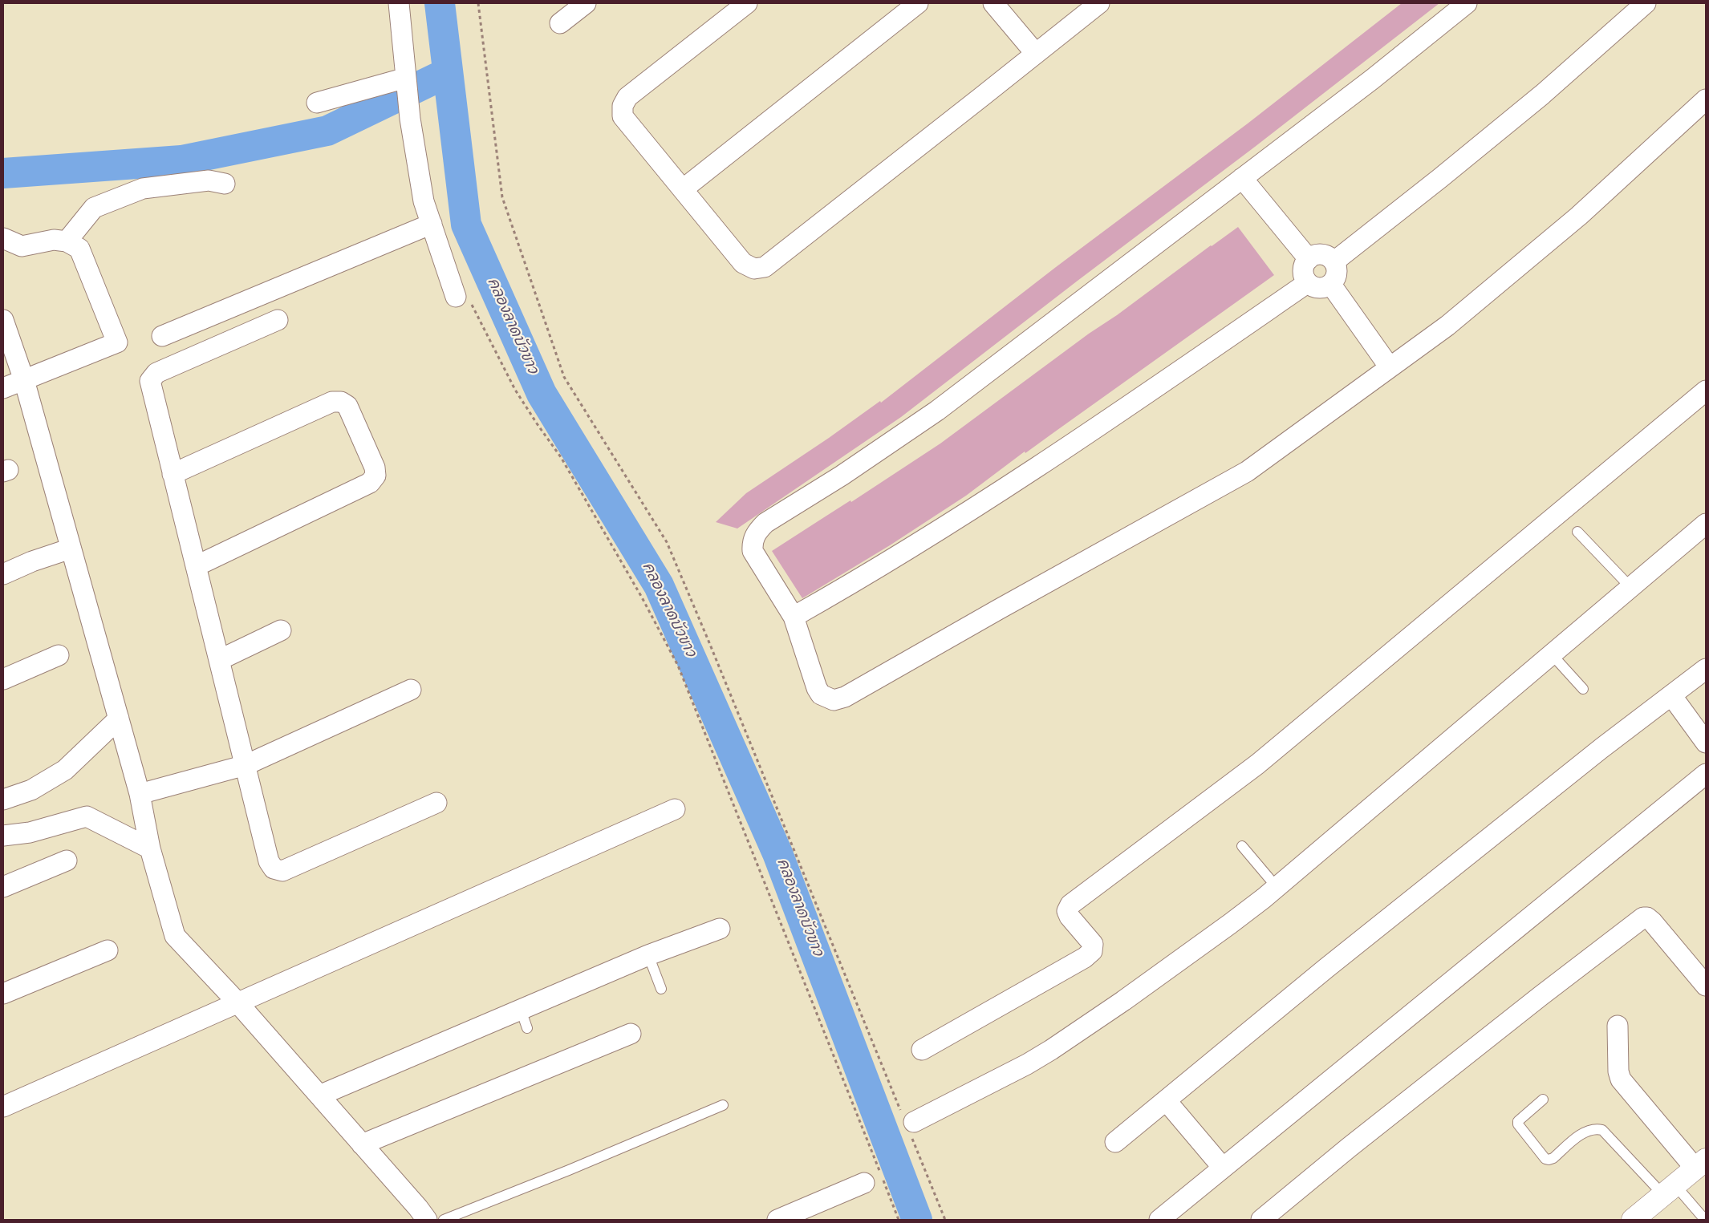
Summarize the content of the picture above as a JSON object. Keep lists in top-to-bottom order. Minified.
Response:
{"water":["คลองลาดบัวขาว"]}
